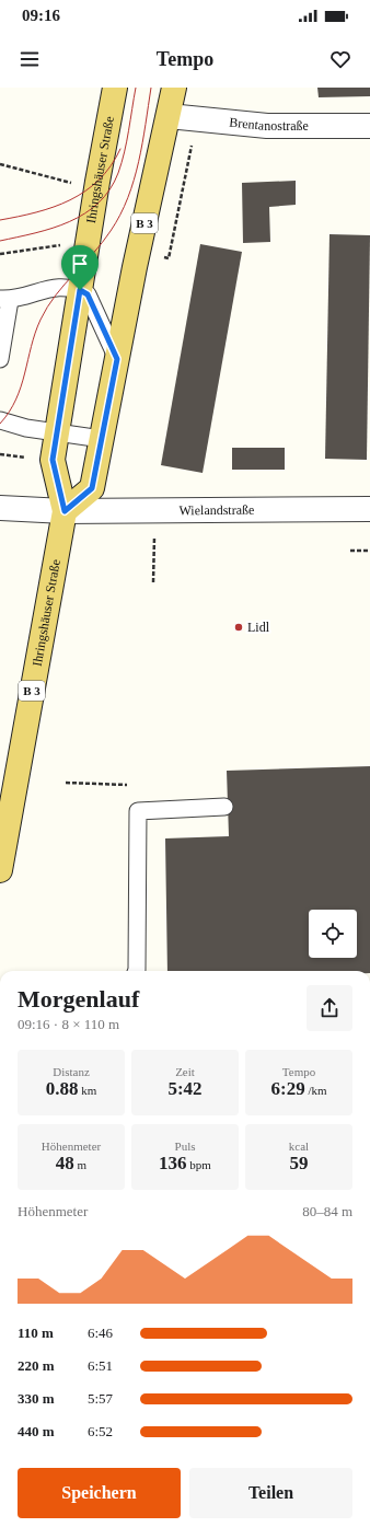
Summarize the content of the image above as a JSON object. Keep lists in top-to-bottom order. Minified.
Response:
{"streets":{"main road":["Ihringshäuser Straße","B 3"],"street":["Brentanostraße","Wielandstraße"]},"crossings":[["Brentanostraße","B 3"],["Ihringshäuser Straße","B 3"],["Ihringshäuser Straße","Wielandstraße"],["B 3","Wielandstraße"]],"places":["Lidl"],"page":{"status":"09:16","header":"Tempo","heading":["Morgenlauf","09:16 · 8 × 110 m"],"stats":[["Distanz","0.88 km"],["Zeit","5:42"],["Tempo","6:29 /km"],["Höhenmeter","48 m"],["Puls","136 bpm"],["kcal","59"]],"chart":["Höhenmeter","80–84 m"],"list":[{"name":"110 m","note":"6:46"},{"name":"220 m","note":"6:51"},{"name":"330 m","note":"5:57"},{"name":"440 m","note":"6:52"}],"buttons":["Speichern","Teilen"]}}
